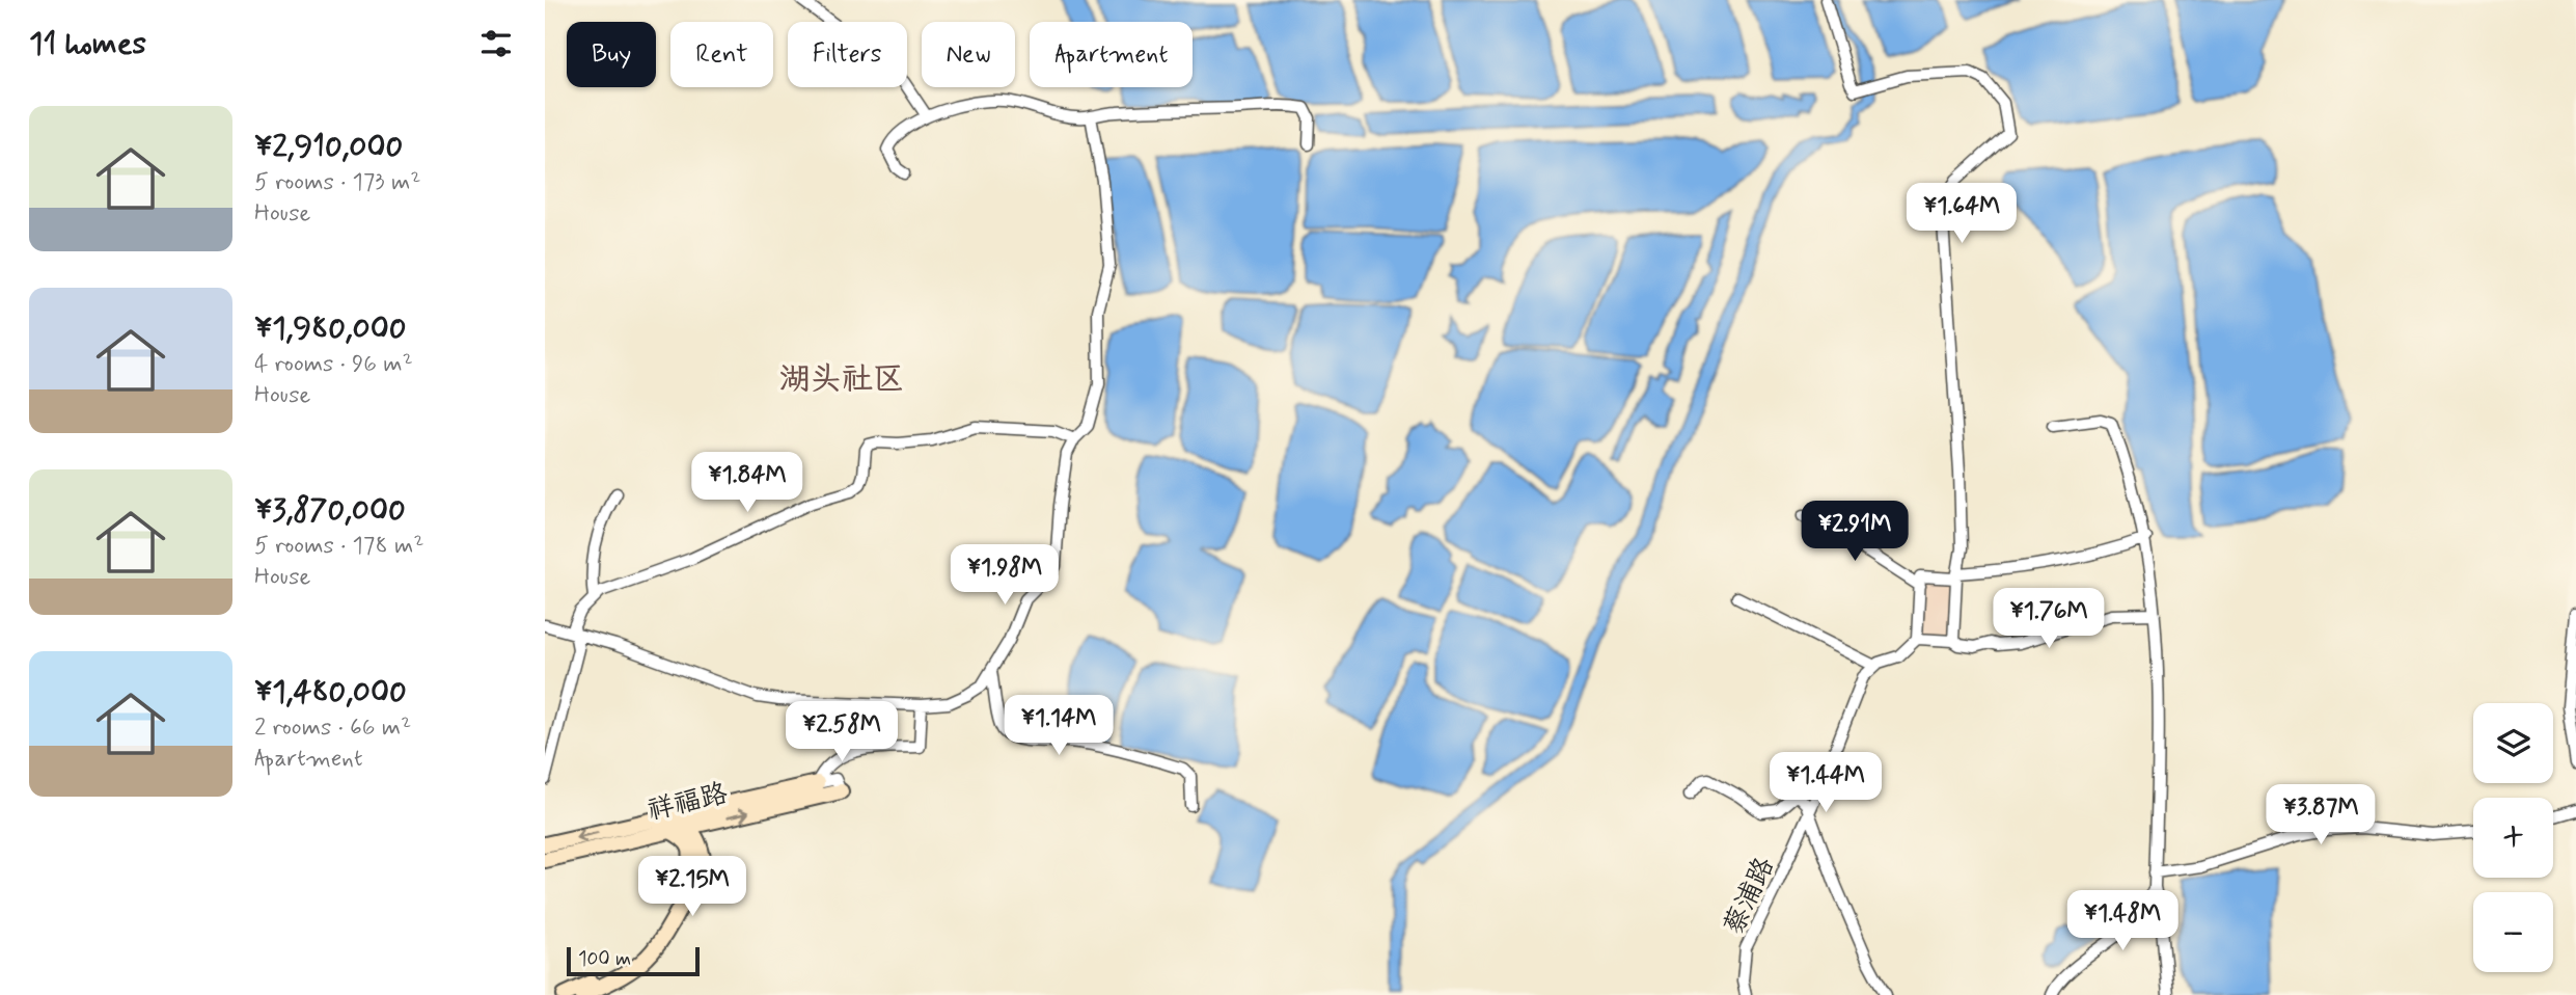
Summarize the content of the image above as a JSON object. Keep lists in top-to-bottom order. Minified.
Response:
{"streets":{"main road":["祥福路"],"street":["蔡浦路"]},"districts":["湖头社区"],"scale_bar":"100 m","page":{"heading":"11 homes","chip":["Buy","Rent","Filters","New","Apartment"],"list":[{"name":"¥2,910,000","note":"5 rooms · 173 m² · House"},{"name":"¥1,980,000","note":"4 rooms · 96 m² · House"},{"name":"¥3,870,000","note":"5 rooms · 178 m² · House"},{"name":"¥1,480,000","note":"2 rooms · 66 m² · Apartment"}],"price":["¥1.64M","¥1.84M","¥2.91M","¥1.98M","¥1.76M","¥1.14M","¥2.58M","¥1.44M","¥3.87M","¥2.15M","¥1.48M"],"map_buttons":["+","−"],"scale":"100 m"}}
